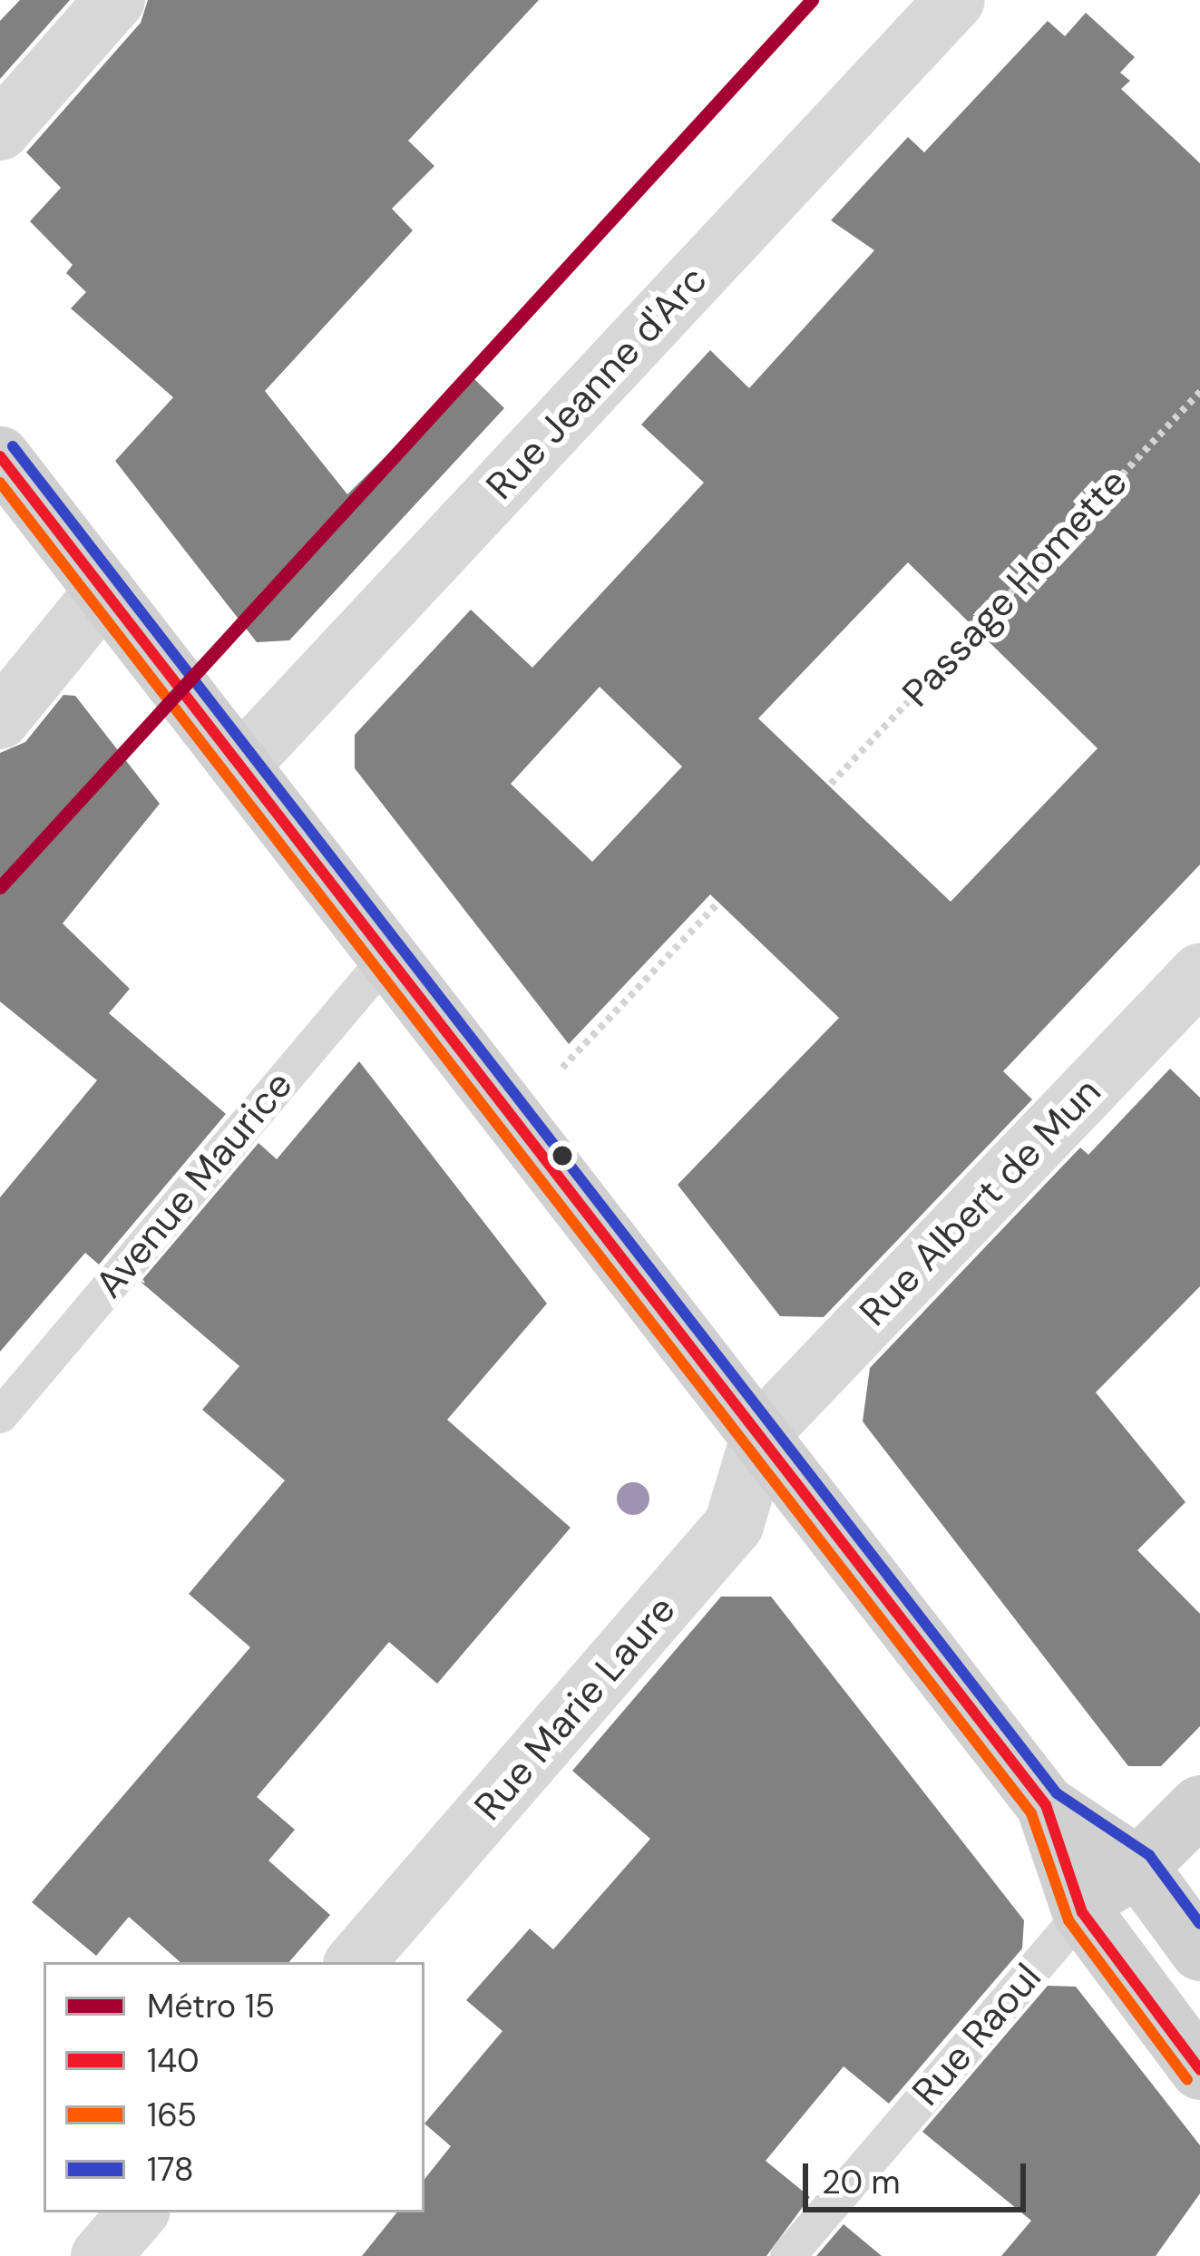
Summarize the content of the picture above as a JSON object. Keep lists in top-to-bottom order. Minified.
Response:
{"streets":{"street":["Rue Jeanne d'Arc","Rue Albert de Mun","Rue Marie Laure"],"lane":["Avenue Maurice","Rue Raoul"],"path":["Passage Homette"]},"crossings":[["Rue Albert de Mun","Rue Marie Laure"]],"lines":["metro line 15","transit line 178","transit line 140","transit line 165"],"legend":["Métro 15","140","165","178"],"scale_bar":"20 m"}
